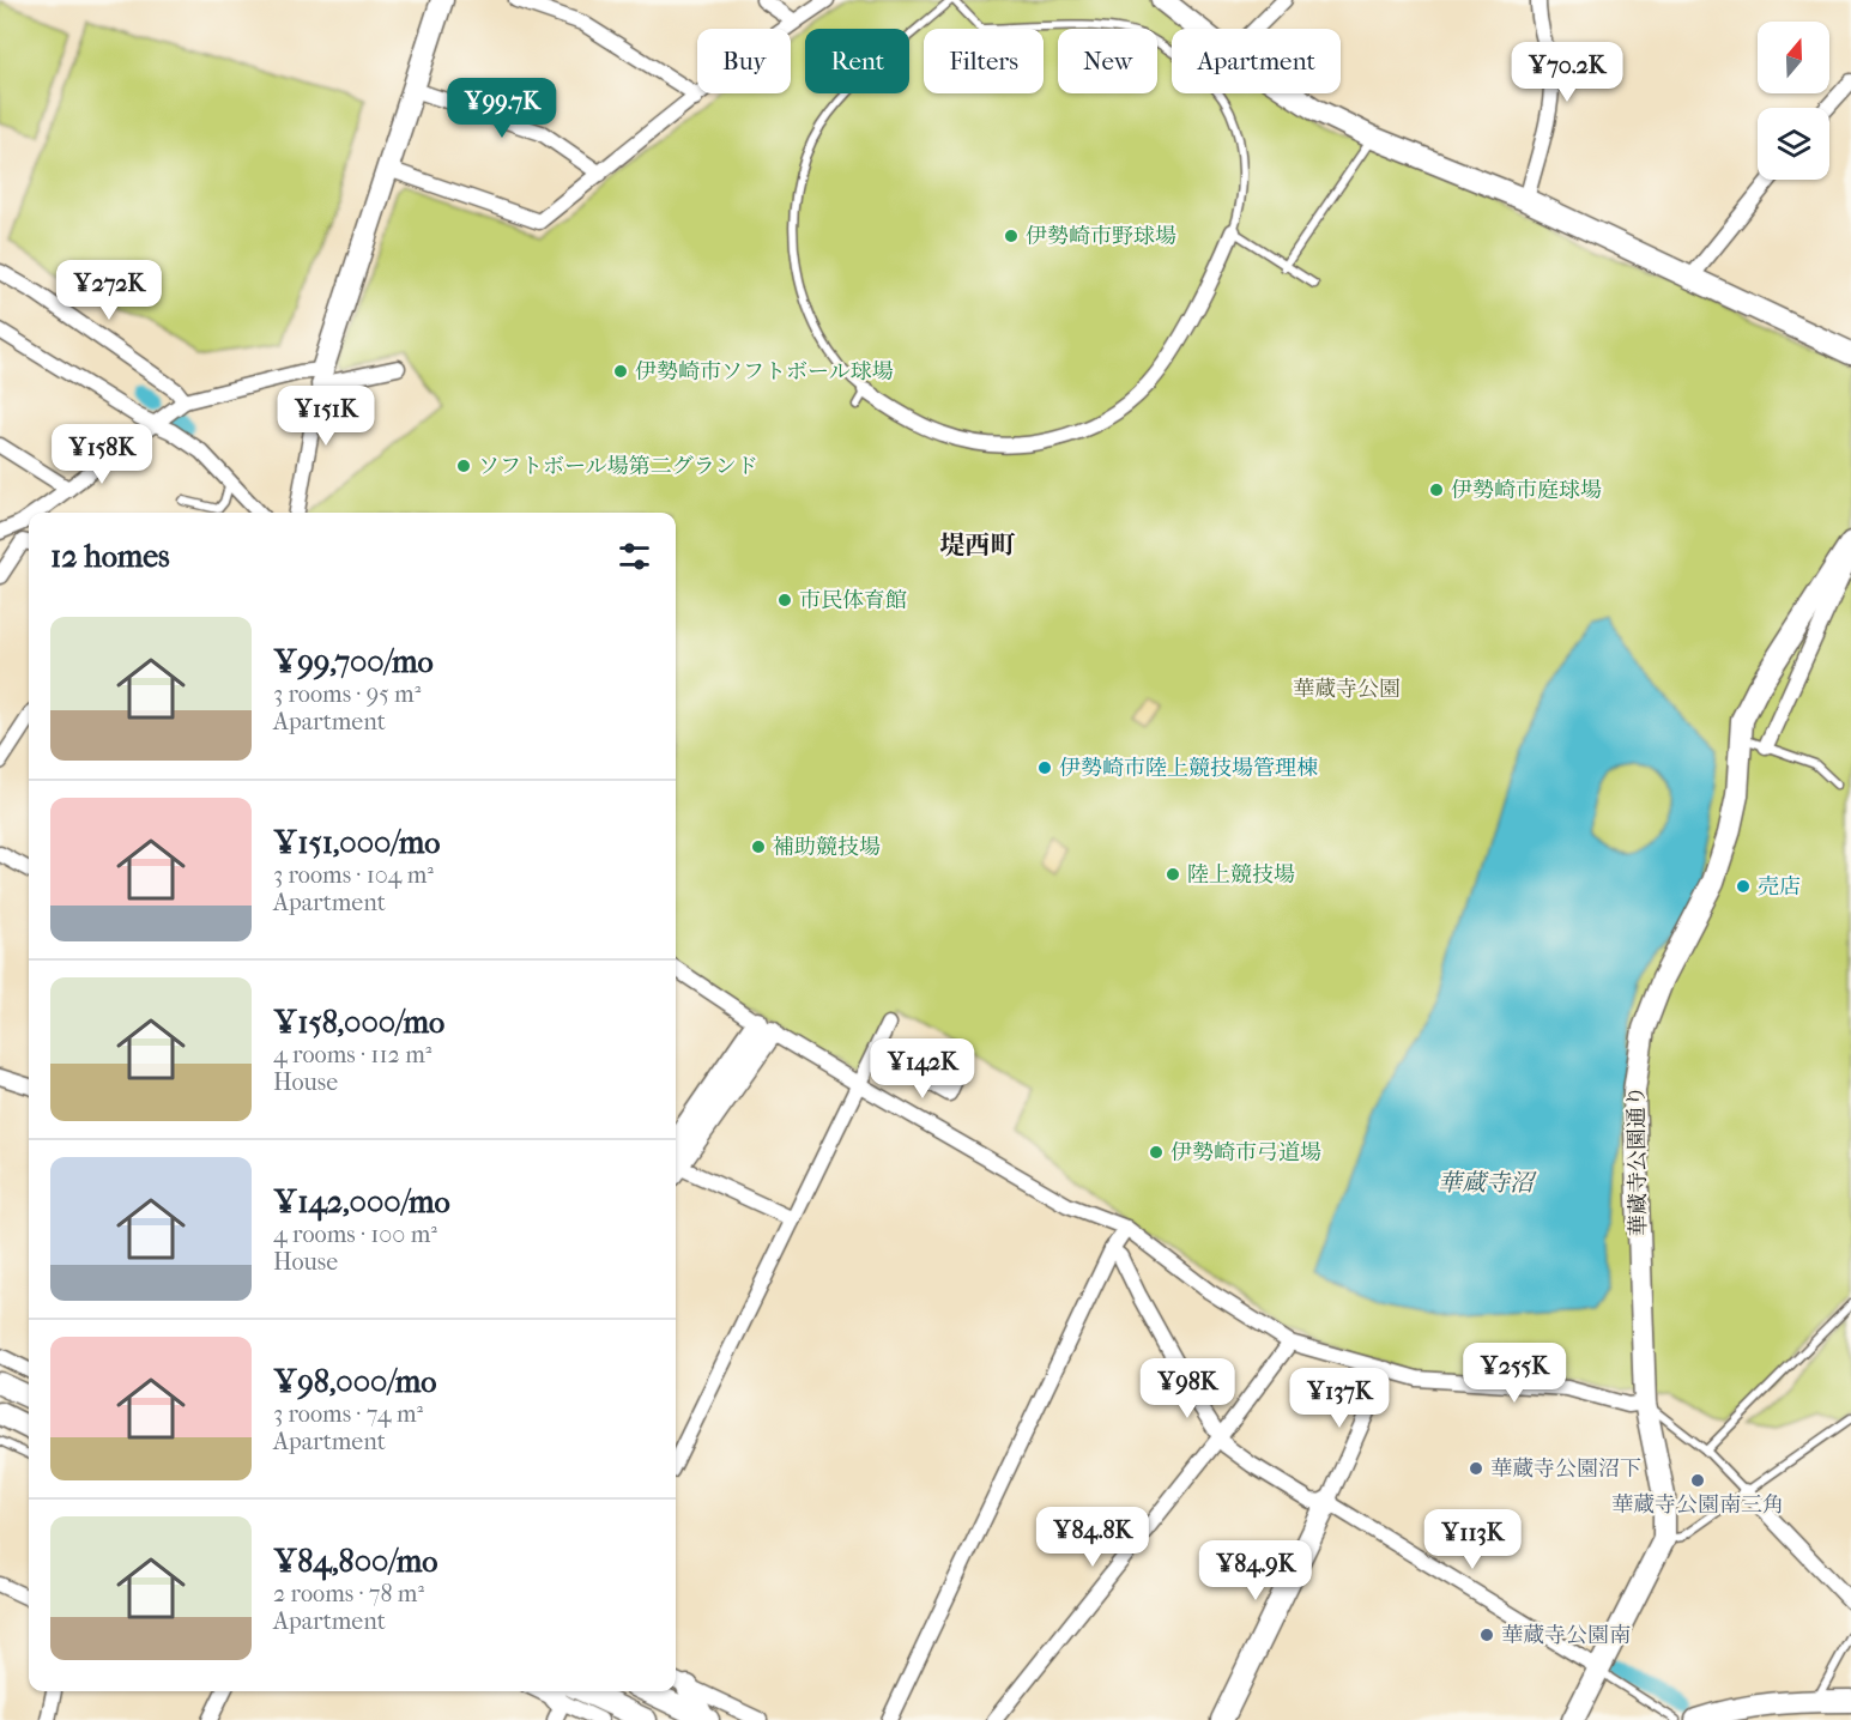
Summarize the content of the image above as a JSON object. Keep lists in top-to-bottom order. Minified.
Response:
{"streets":{"street":["華蔵寺公園通り"]},"districts":["堤西町"],"water":["華蔵寺沼"],"parks":["華蔵寺公園"],"places":["伊勢崎市野球場","伊勢崎市ソフトボール球場","ソフトボール場第二グランド","伊勢崎市庭球場","市民体育館","伊勢崎市陸上競技場管理棟","補助競技場","陸上競技場","売店","伊勢崎市弓道場","華蔵寺公園沼下","華蔵寺公園南三角","華蔵寺公園南"],"north":"top","page":{"chip":["Buy","Rent","Filters","New","Apartment"],"price":["¥70.2K","¥99.7K","¥272K","¥151K","¥158K","¥142K","¥255K","¥98K","¥137K","¥84.8K","¥113K","¥84.9K"],"heading":"12 homes","list":[{"name":"¥99,700/mo","note":"3 rooms · 95 m² · Apartment"},{"name":"¥151,000/mo","note":"3 rooms · 104 m² · Apartment"},{"name":"¥158,000/mo","note":"4 rooms · 112 m² · House"},{"name":"¥142,000/mo","note":"4 rooms · 100 m² · House"},{"name":"¥98,000/mo","note":"3 rooms · 74 m² · Apartment"},{"name":"¥84,800/mo","note":"2 rooms · 78 m² · Apartment"}]}}
